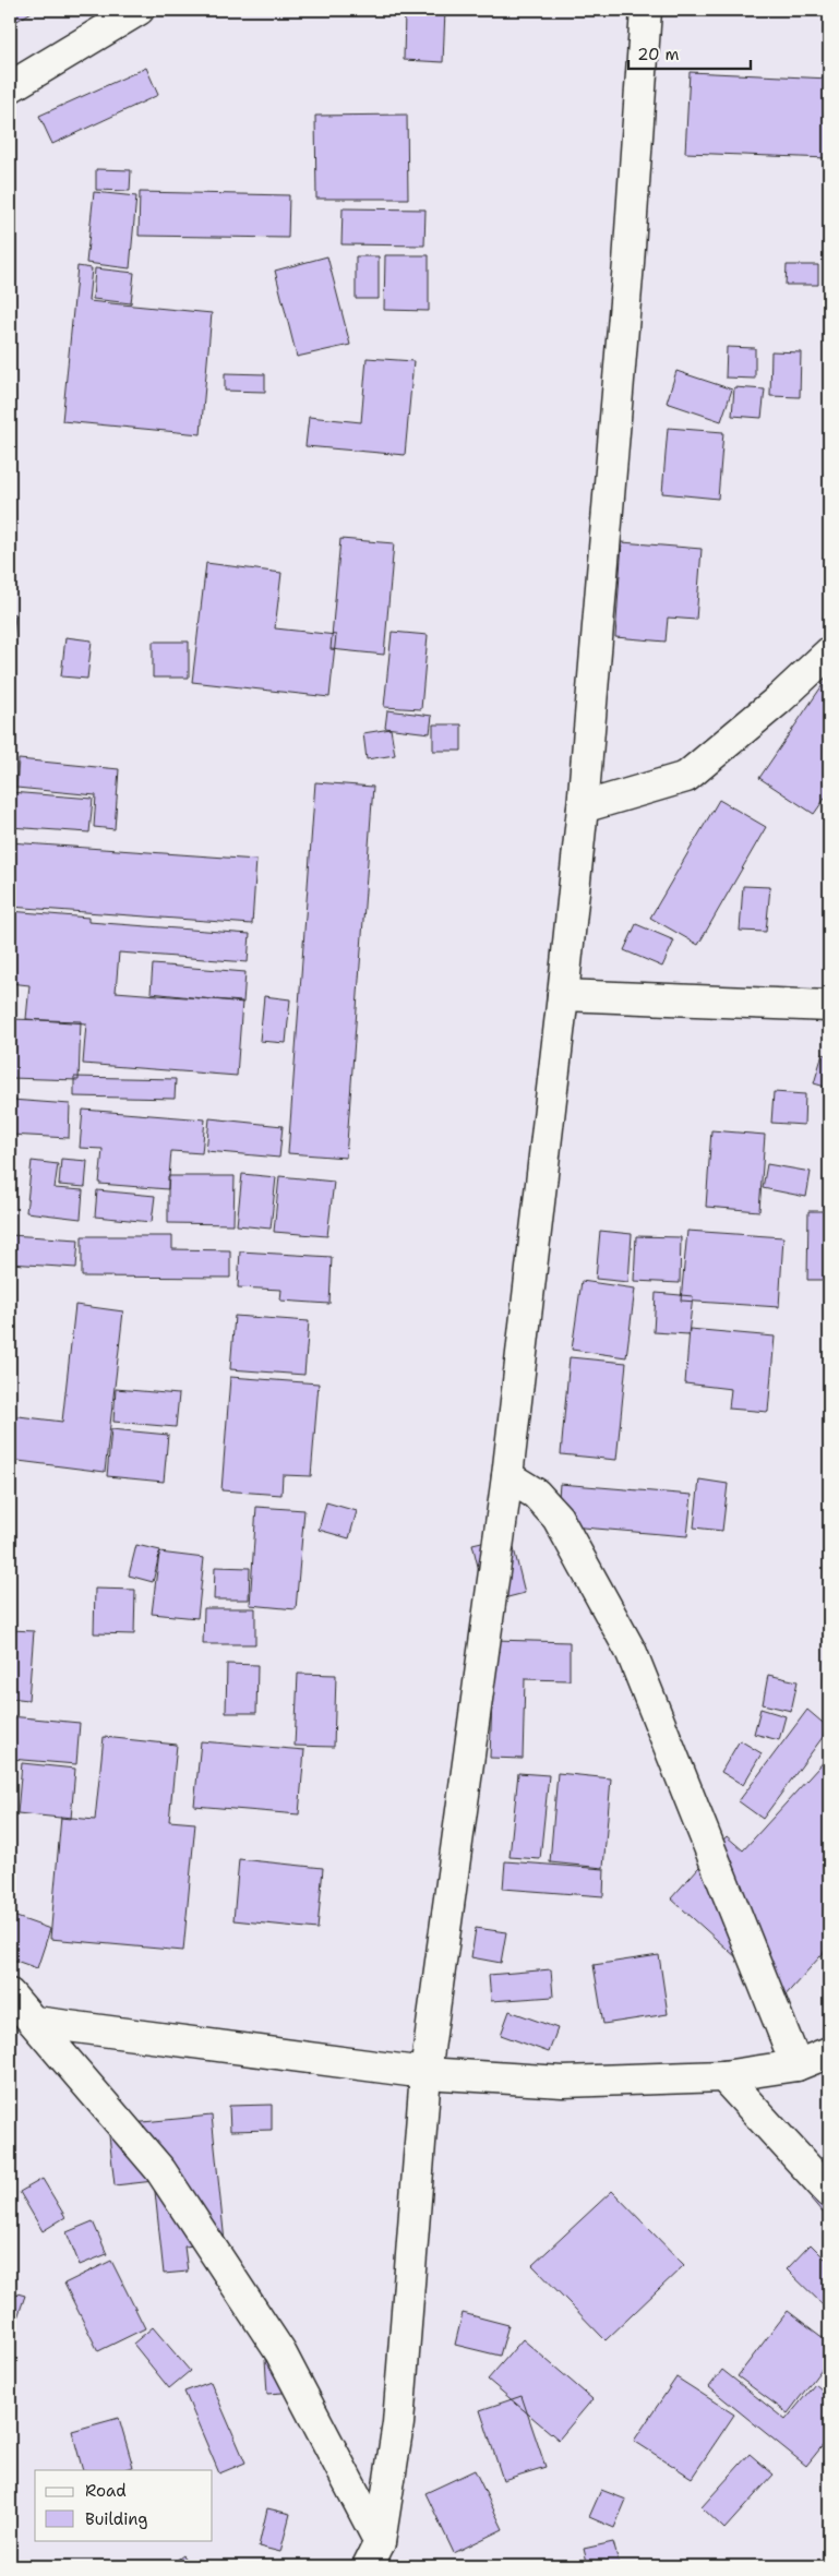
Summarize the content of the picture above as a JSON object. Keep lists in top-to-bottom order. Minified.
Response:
{"legend":["Road","Building"],"scale_bar":"20 m"}
